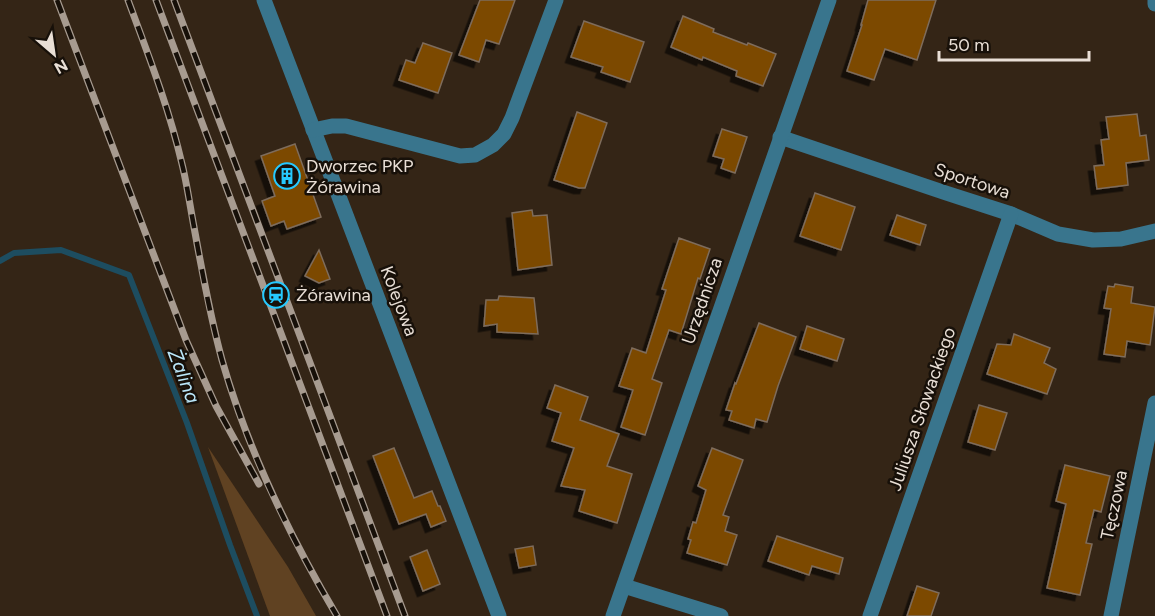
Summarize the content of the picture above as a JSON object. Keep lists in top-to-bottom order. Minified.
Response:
{"streets":{"street":["Sportowa","Kolejowa","Urzędnicza","Juliusza Słowackiego","Tęczowa"]},"crossings":[["Sportowa","Urzędnicza"],["Sportowa","Juliusza Słowackiego"]],"water":["Żalina"],"places":{"building":["Dworzec PKP Żórawina"],"station":["Żórawina"]},"scale_bar":"50 m","north":"bottom right"}
